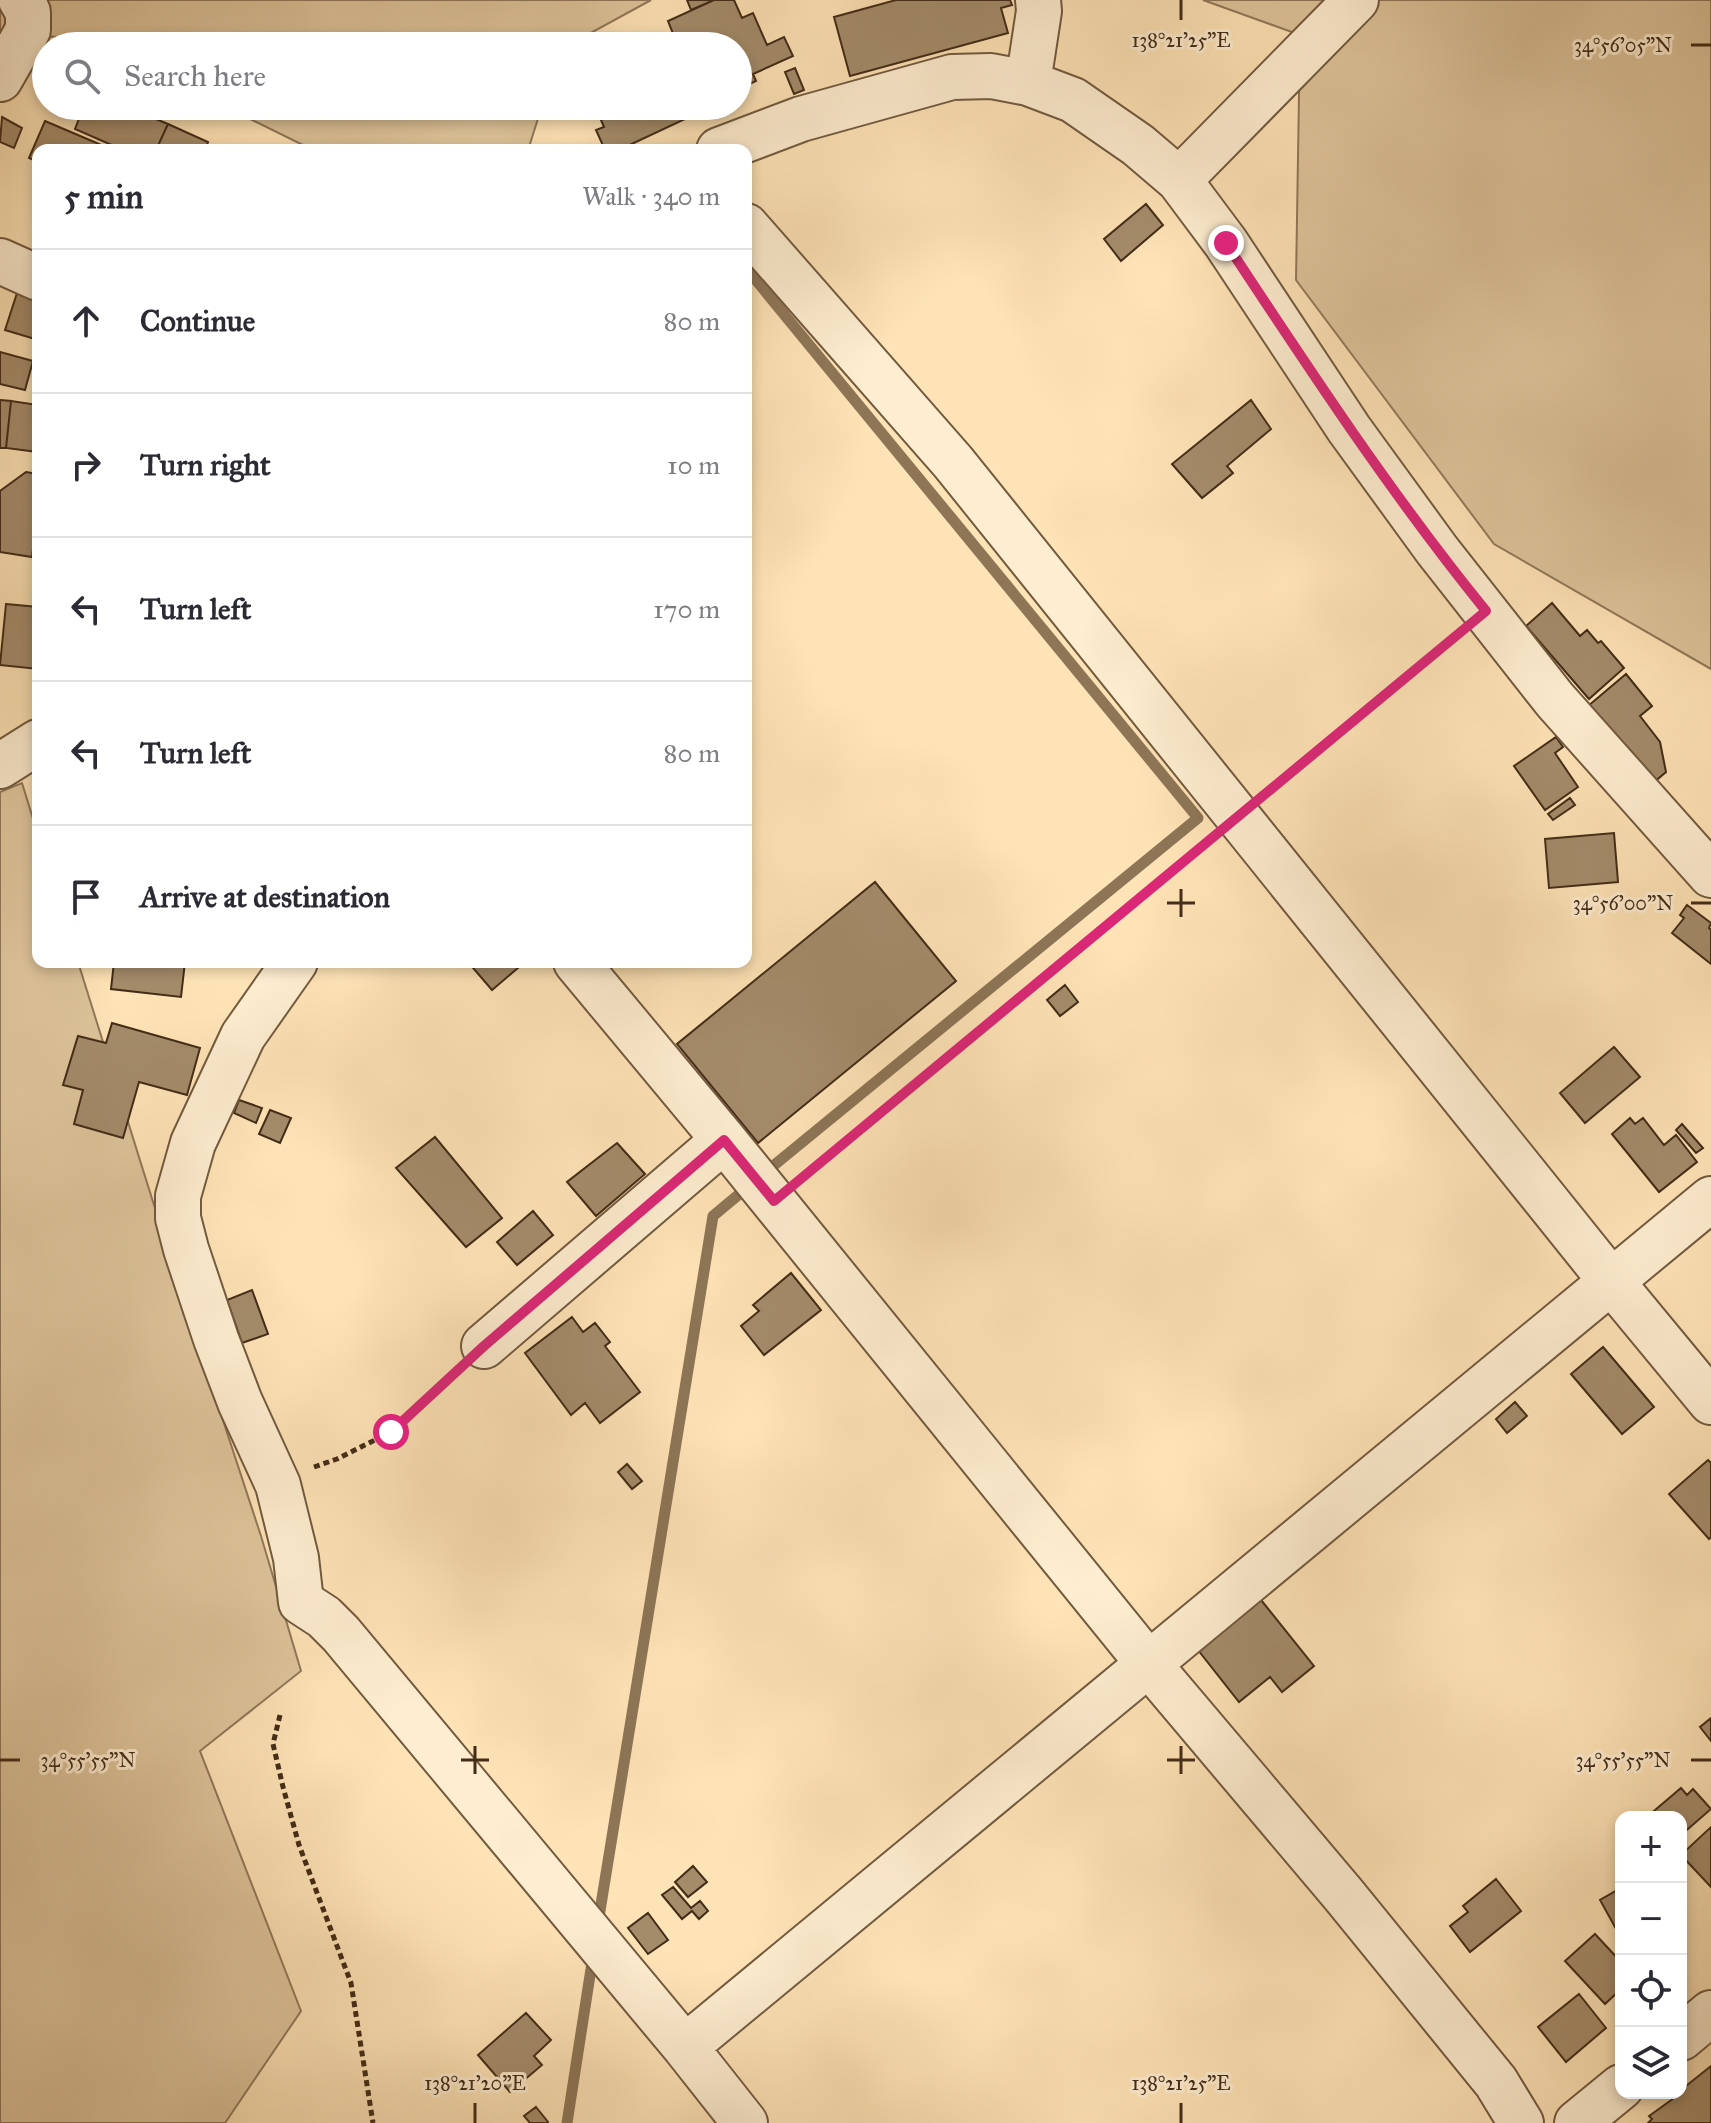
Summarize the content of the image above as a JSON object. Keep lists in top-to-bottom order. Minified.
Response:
{"page":{"search":"Search here","heading":["5 min","Walk · 340 m"],"list":[["Continue","80 m"],["Turn right","10 m"],["Turn left","170 m"],["Turn left","80 m"],"Arrive at destination"],"map_buttons":["+","−"]},"coordinates":["138°21'25\"E","34°56'05\"N","34°56'00\"N","34°55'55\"N","138°21'20\"E"]}
